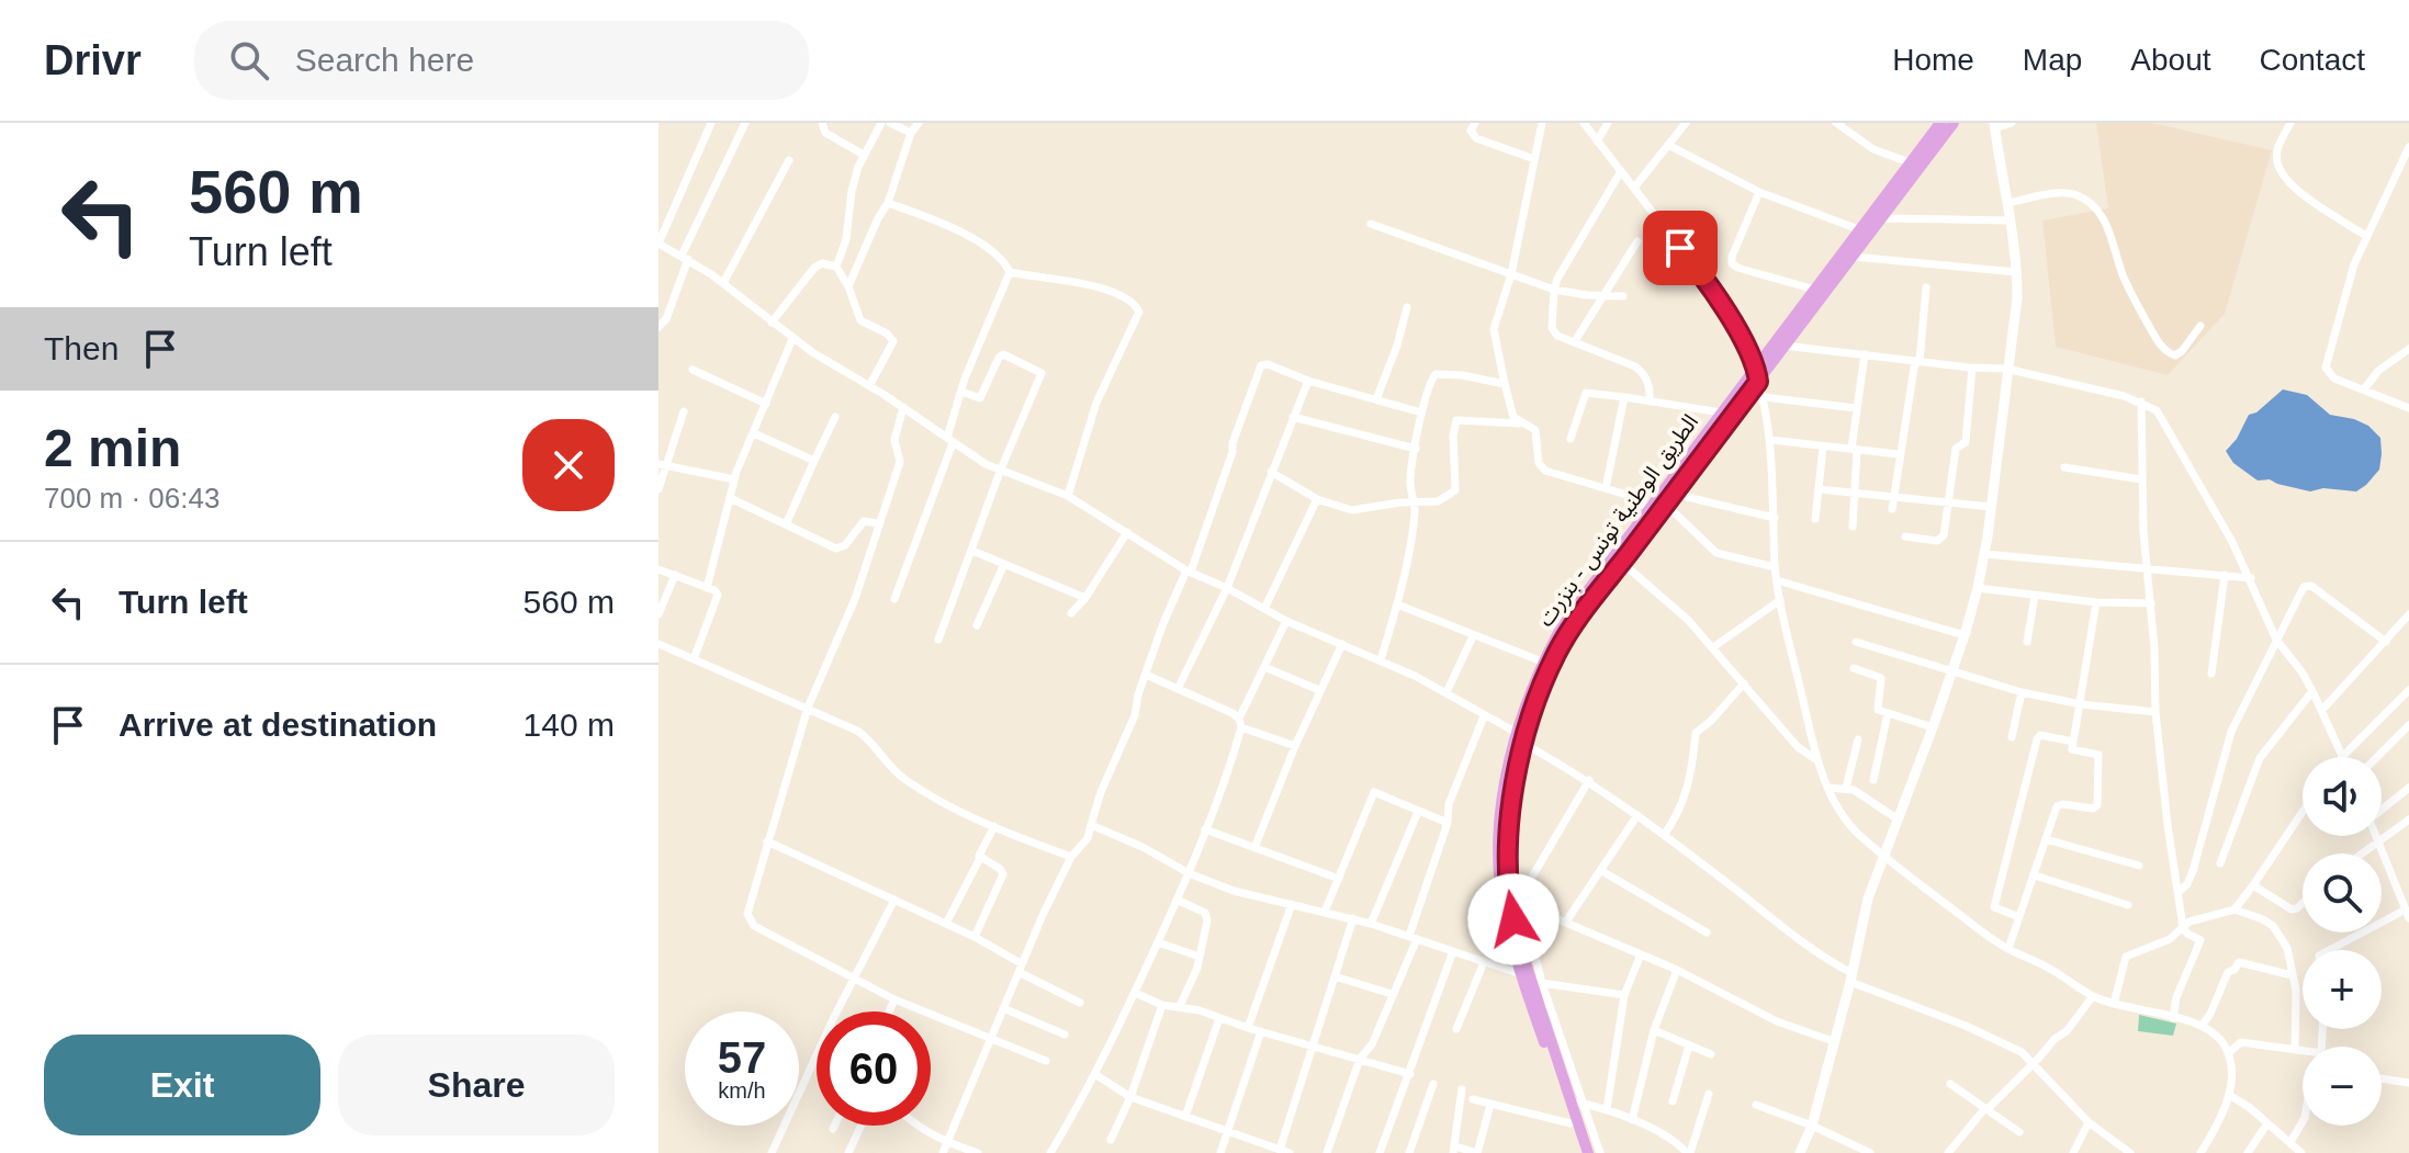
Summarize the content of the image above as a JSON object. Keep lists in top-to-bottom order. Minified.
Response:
{"streets":{"main road":["الطريق الوطنية تونس - بنزرت"]},"page":{"header":"Drivr","search":"Search here","nav":["Home","Map","About","Contact"],"turn":["560 m","Turn left"],"then":"Then","heading":["2 min","700 m · 06:43"],"list":[{"name":"Turn left","value":"560 m"},{"name":"Arrive at destination","value":"140 m"}],"map_buttons":["+","−"],"speed":"57 km/h","limit":"60","buttons":["Exit","Share"]}}
